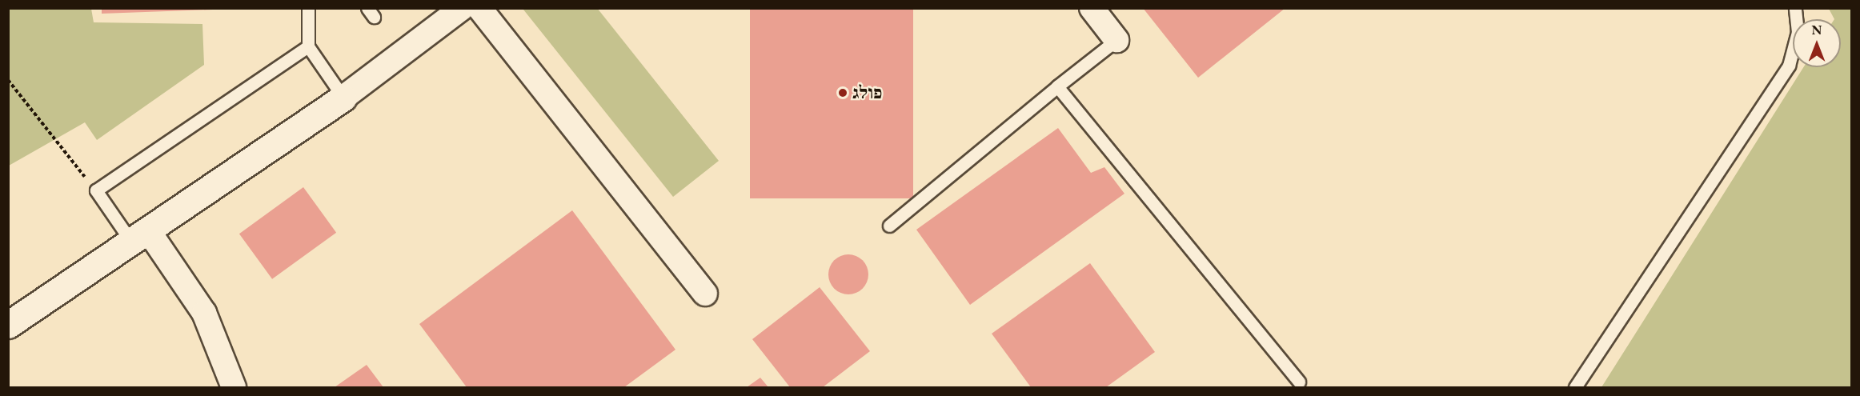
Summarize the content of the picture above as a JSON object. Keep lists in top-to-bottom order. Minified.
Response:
{"places":["פולג"],"north":"top"}
